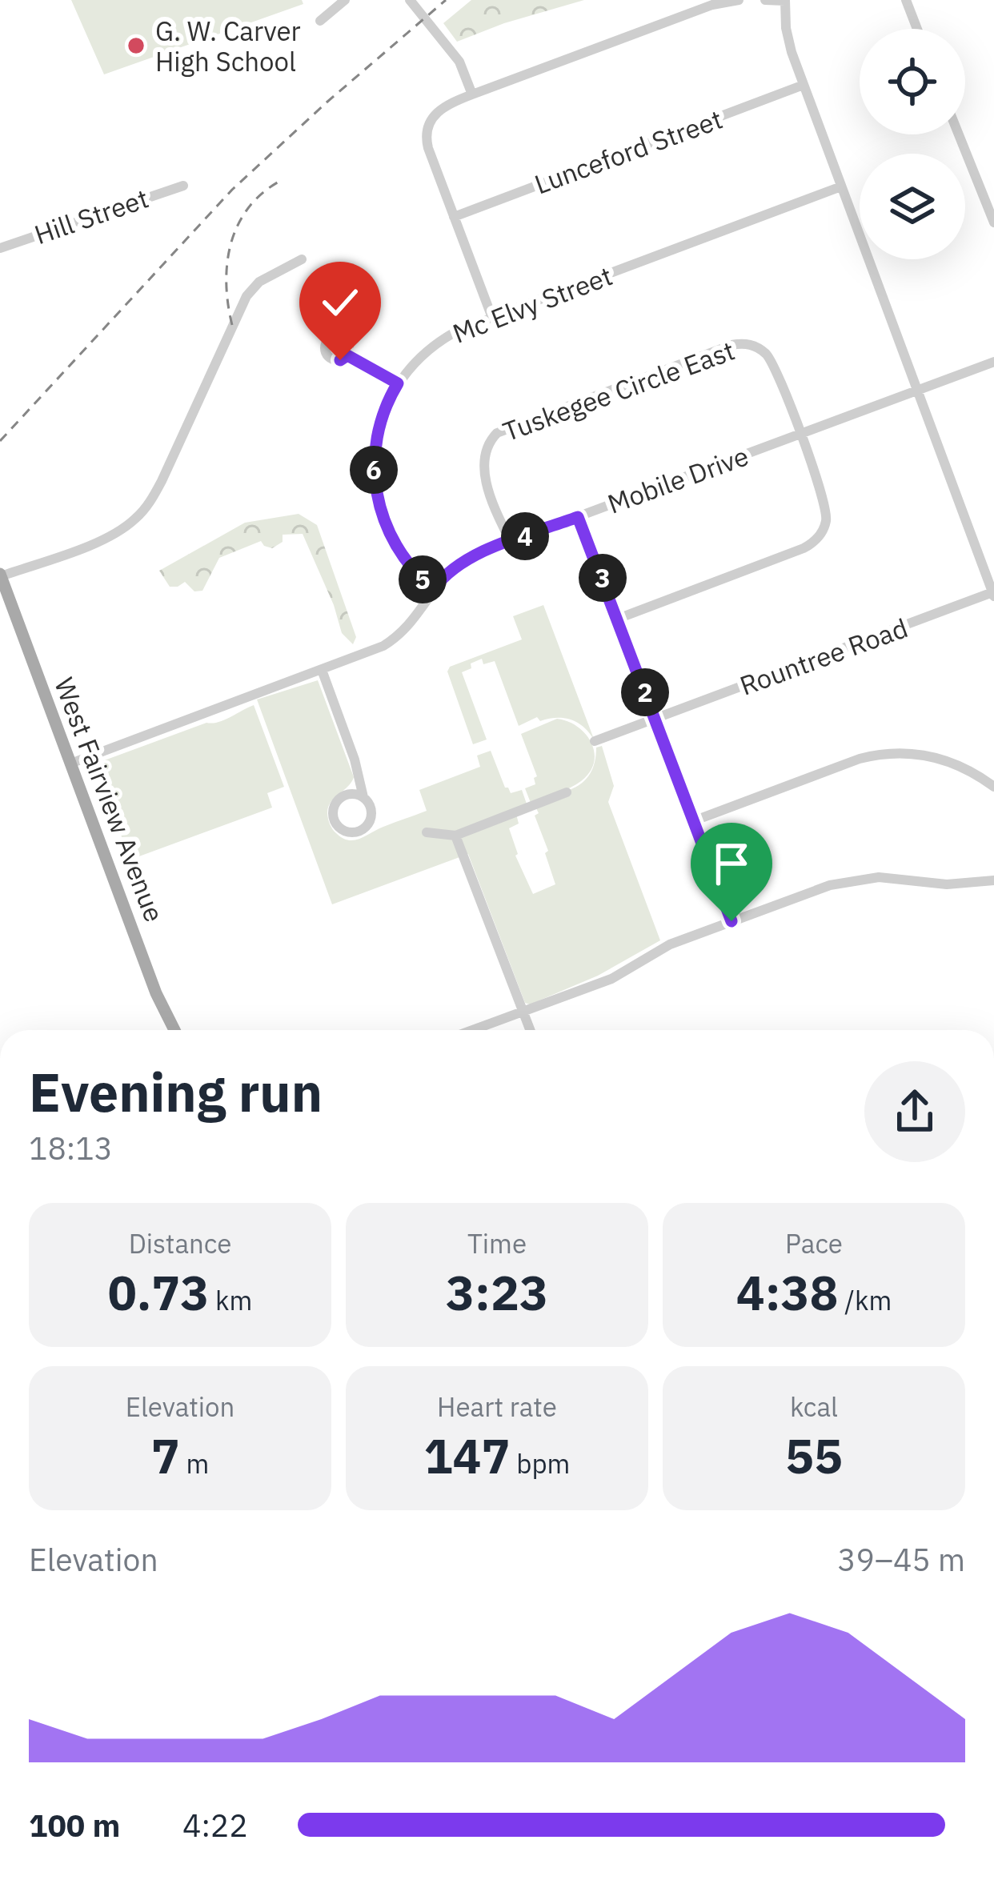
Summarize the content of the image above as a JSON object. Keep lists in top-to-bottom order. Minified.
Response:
{"streets":{"main road":["West Fairview Avenue"],"street":["Lunceford Street","Hill Street","Mc Elvy Street","Tuskegee Circle East","Mobile Drive","Rountree Road"]},"crossings":[["Mc Elvy Street","Mobile Drive"],["Tuskegee Circle East","Mobile Drive"],["Mobile Drive","West Fairview Avenue"]],"places":["G. W. Carver High School"],"page":{"pins":["6","4","3","5","2"],"heading":["Evening run","18:13"],"stats":[["Distance","0.73 km"],["Time","3:23"],["Pace","4:38 /km"],["Elevation","7 m"],["Heart rate","147 bpm"],["kcal","55"]],"chart":["Elevation","39–45 m"],"list":[{"name":"100 m","note":"4:22"}]}}
